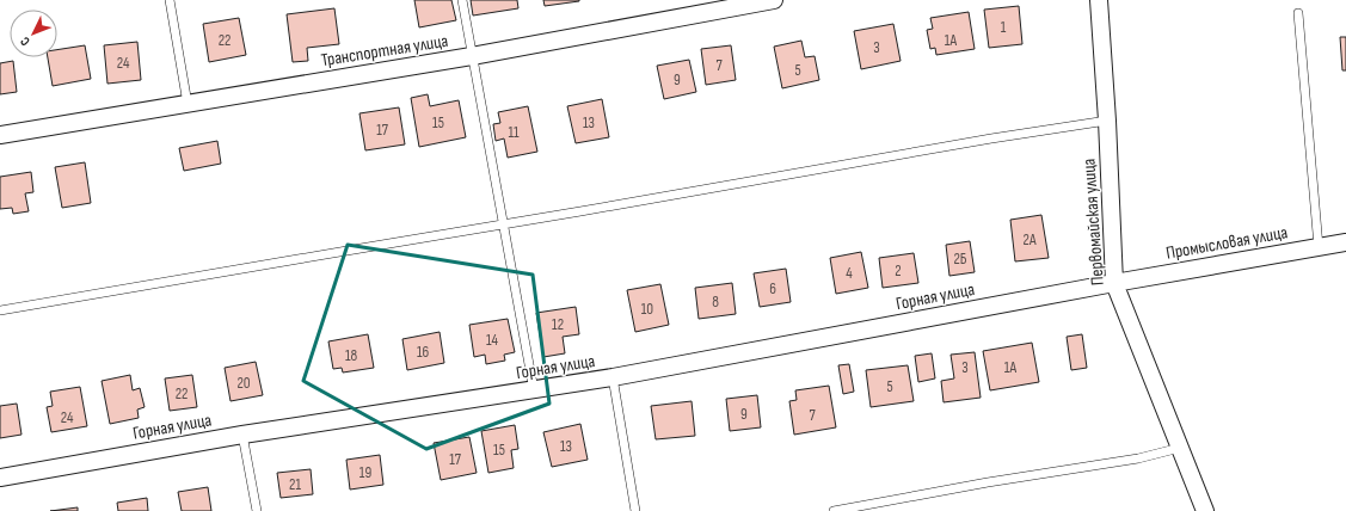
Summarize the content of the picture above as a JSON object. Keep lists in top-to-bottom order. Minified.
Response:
{"streets":{"street":["Транспортная улица","Первомайская улица","Промысловая улица","Горная улица"]},"crossings":[["Первомайская улица","Промысловая улица"],["Первомайская улица","Горная улица"],["Промысловая улица","Горная улица"]],"house_numbers":["1","22","1А","3","24","7","5","9","15","13","17","11","2А","2Б","2","4","6","8","10","12","14","16","18","3","1А","20","5","22","9","7","24","13","15","17","19","21"],"north":"bottom left"}
